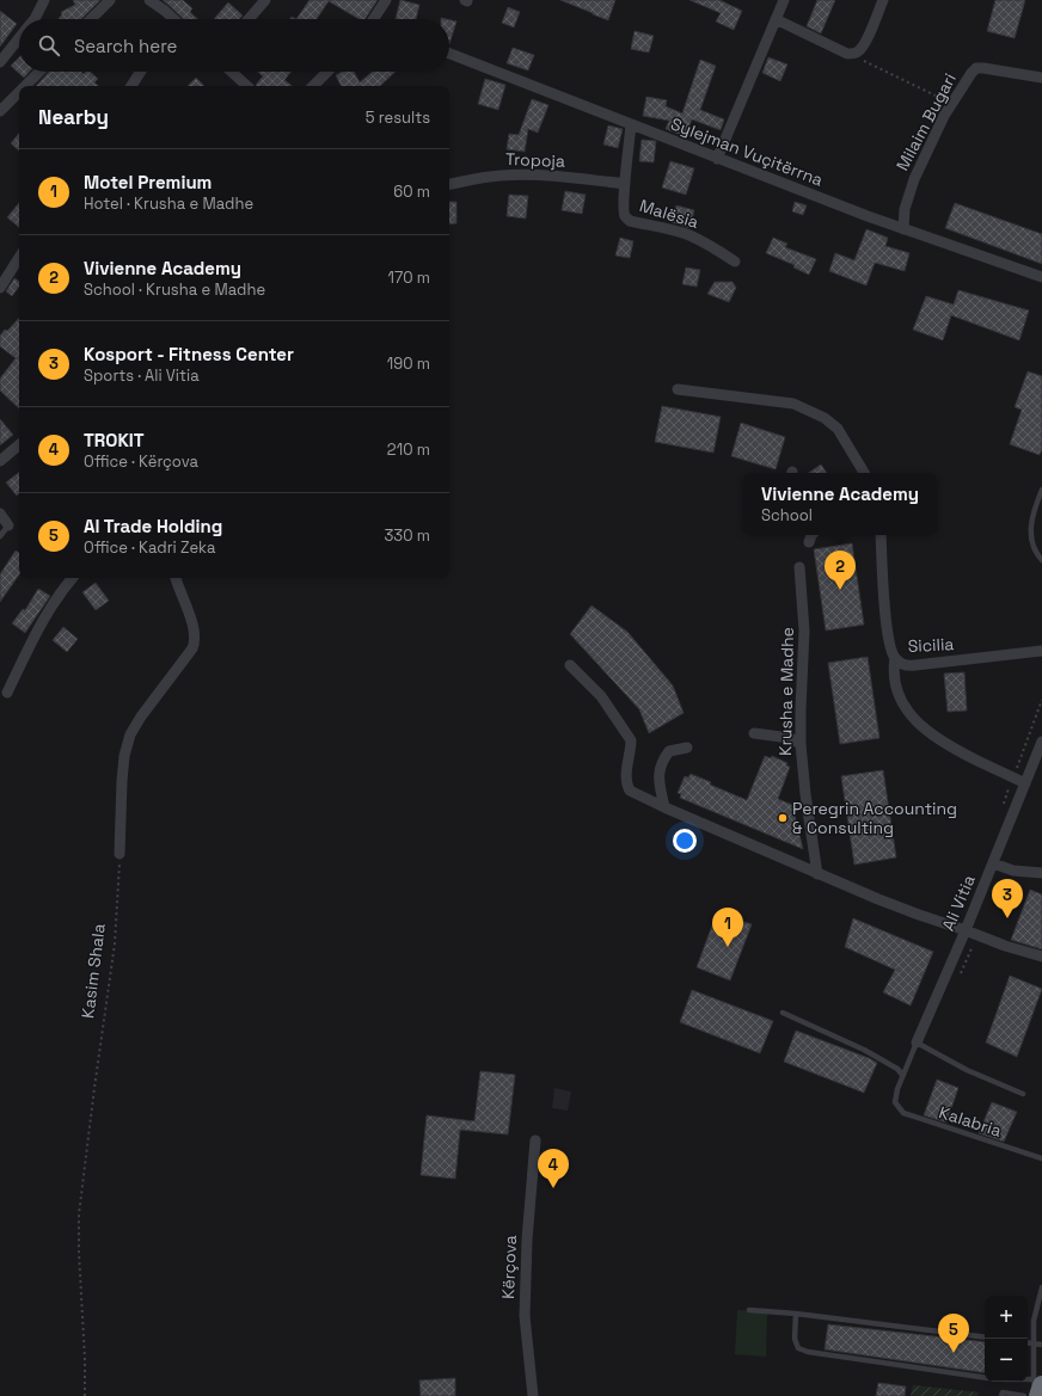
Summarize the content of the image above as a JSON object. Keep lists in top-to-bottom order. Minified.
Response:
{"streets":{"street":["Milaim Bugari","Sylejman Vuçitërrna","Tropoja","Malësia","Sicilia","Krusha e Madhe","Ali Vitia","Kërçova"],"lane":["Kalabria"],"path":["Kasim Shala"]},"crossings":[["Milaim Bugari","Sylejman Vuçitërrna"],["Sylejman Vuçitërrna","Malësia"],["Tropoja","Malësia"],["Ali Vitia","Kalabria"]],"places":["Peregrin Accounting & Consulting"],"page":{"search":"Search here","heading":["Nearby","5 results"],"list":[{"mark":"1","name":"Motel Premium","note":"Hotel · Krusha e Madhe","value":"60 m"},{"mark":"2","name":"Vivienne Academy","note":"School · Krusha e Madhe","value":"170 m"},{"mark":"3","name":"Kosport - Fitness Center","note":"Sports · Ali Vitia","value":"190 m"},{"mark":"4","name":"TROKIT","note":"Office · Kërçova","value":"210 m"},{"mark":"5","name":"Al Trade Holding","note":"Office · Kadri Zeka","value":"330 m"}],"popup":["Vivienne Academy","School"],"pins":["2","3","1","4","5"],"map_buttons":["+","−"]}}
